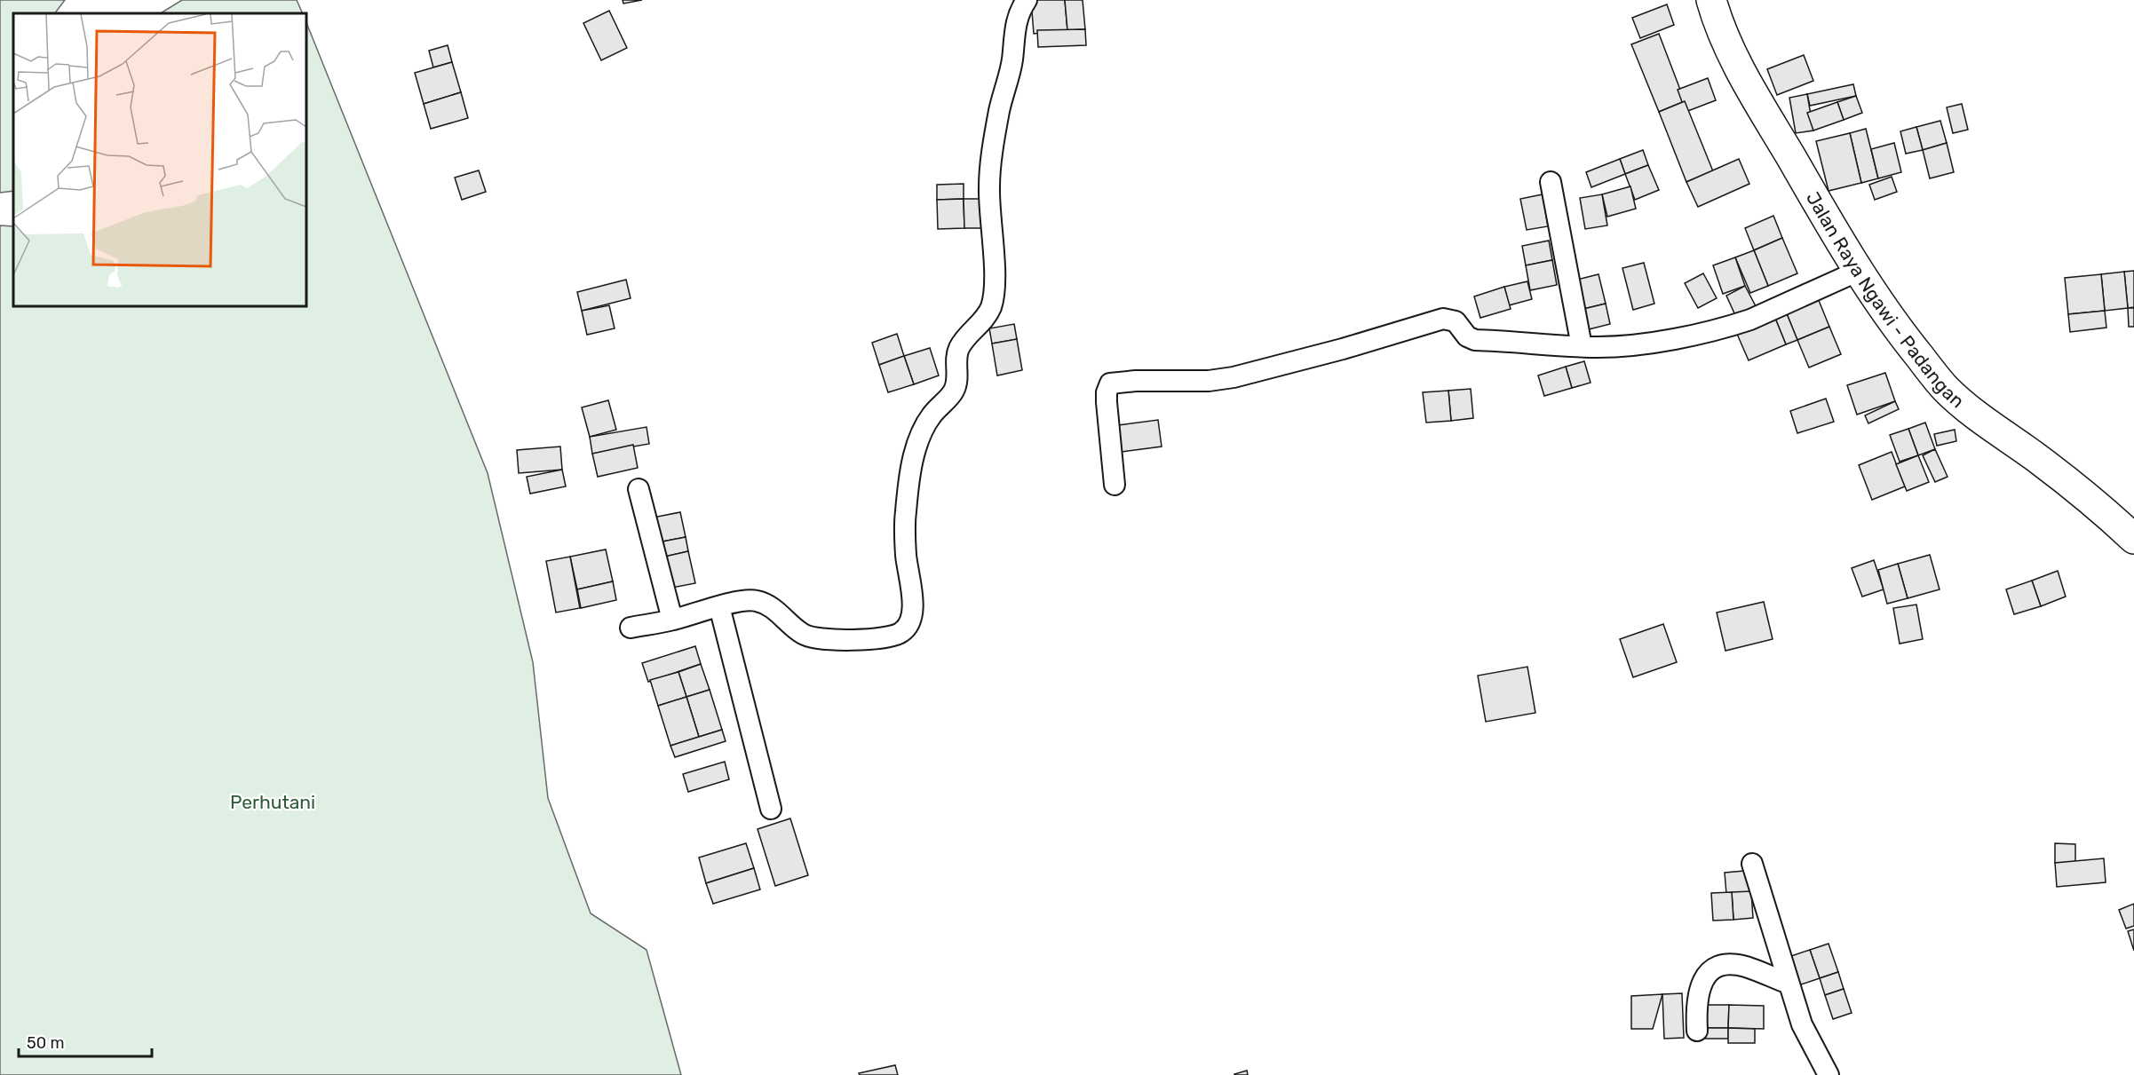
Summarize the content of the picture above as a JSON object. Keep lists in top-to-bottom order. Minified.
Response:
{"streets":{"highway":["Jalan Raya Ngawi - Padangan"]},"parks":["Perhutani"],"scale_bar":"50 m"}
